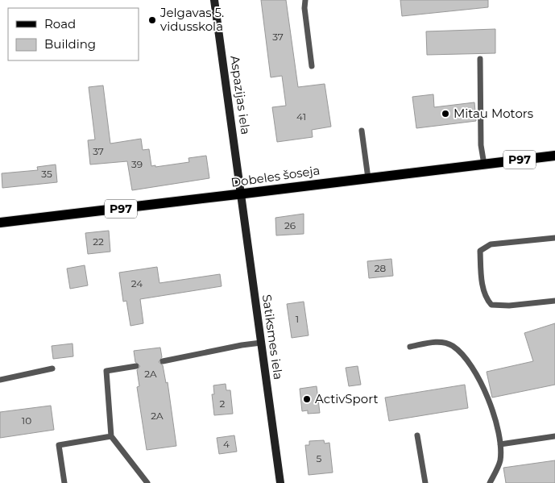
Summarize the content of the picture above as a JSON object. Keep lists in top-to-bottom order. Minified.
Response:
{"streets":{"main road":["P97","Dobeles šoseja"],"street":["Aspazijas iela","Satiksmes iela"]},"crossings":[["Aspazijas iela","Dobeles šoseja"],["Aspazijas iela","Satiksmes iela"],["Dobeles šoseja","Satiksmes iela"]],"places":["Jelgavas 5. vidusskola","Mitau Motors","ActivSport"],"house_numbers":["37","41","37","39","35","26","22","28","24","1","2A","2","2A","10","4","5"],"legend":["Road","Building"]}
